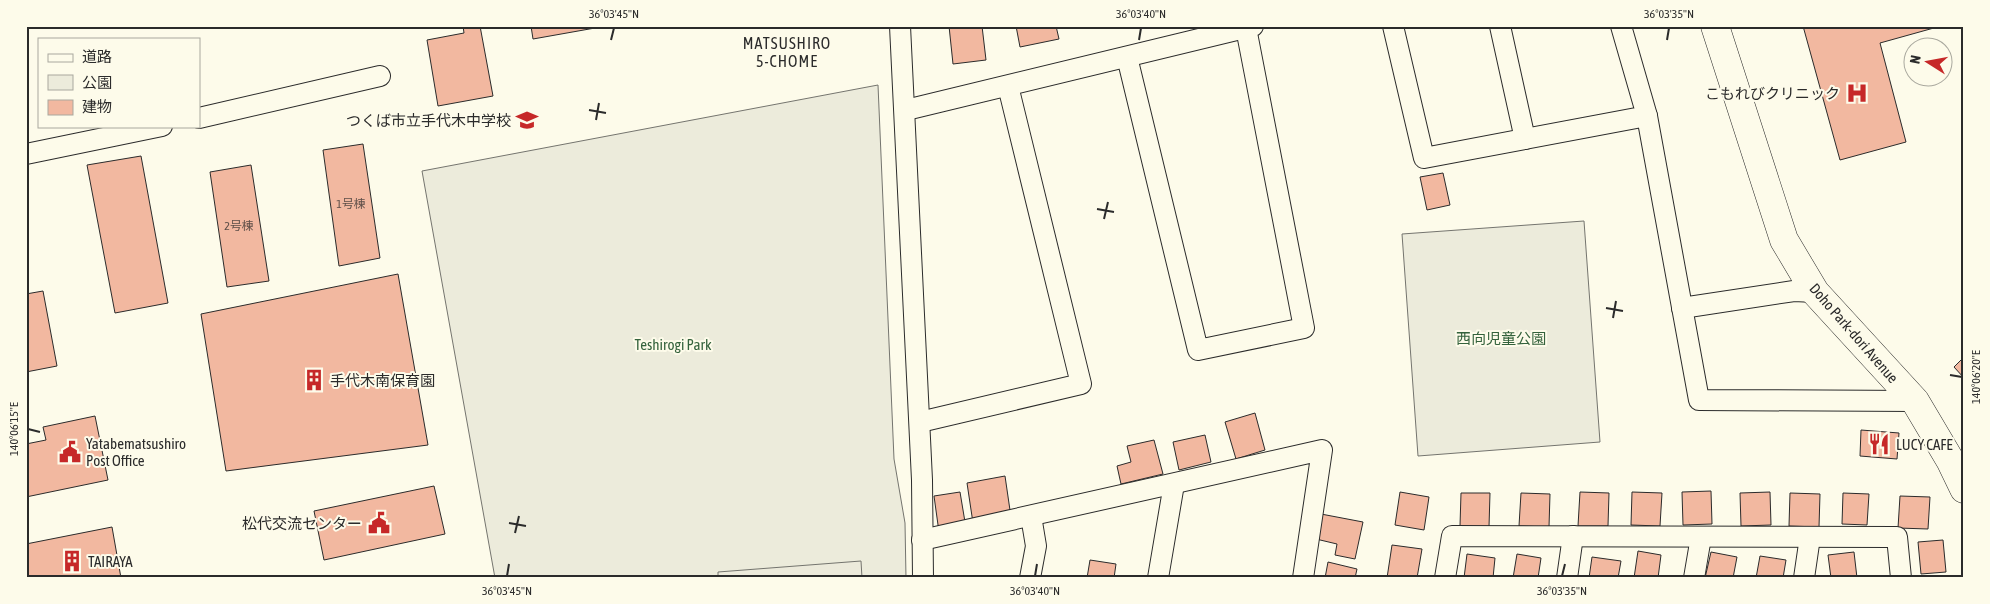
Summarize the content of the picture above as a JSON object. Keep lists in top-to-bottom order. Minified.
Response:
{"streets":{"street":["Doho Park-dori Avenue"]},"districts":["MATSUSHIRO 5-CHOME"],"parks":["西向児童公園","Teshirogi Park"],"places":{"hospital":["こもれびクリニック"],"school or university":["つくば市立手代木中学校"],"building":["手代木南保育園","TAIRAYA"],"restaurant":["LUCY CAFE"],"public building":["Yatabematsushiro Post Office","松代交流センター"]},"house_numbers":["1号棟","2号棟"],"legend":["道路","公園","建物"],"north":"left","coordinates":["36°03'45\"N","36°03'40\"N","36°03'35\"N","140°06'20\"E","140°06'15\"E"]}
